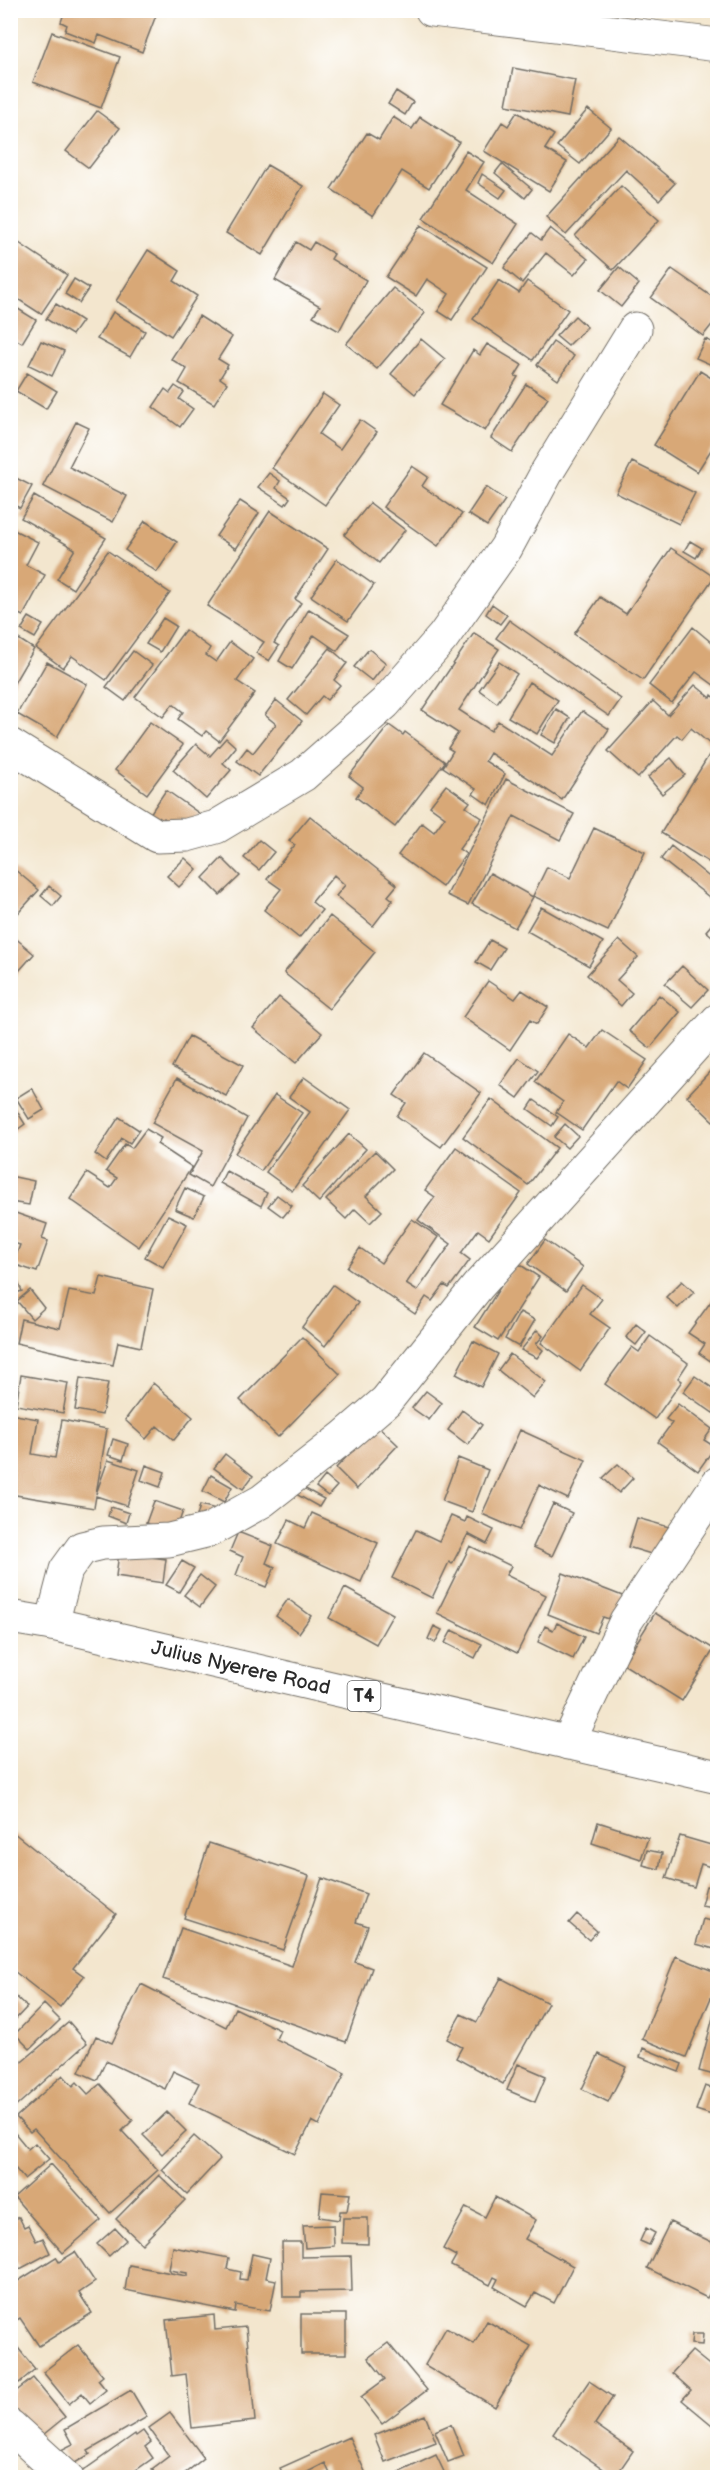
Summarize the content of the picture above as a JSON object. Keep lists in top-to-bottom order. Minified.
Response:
{"streets":{"main road":["Julius Nyerere Road","T4"]}}
